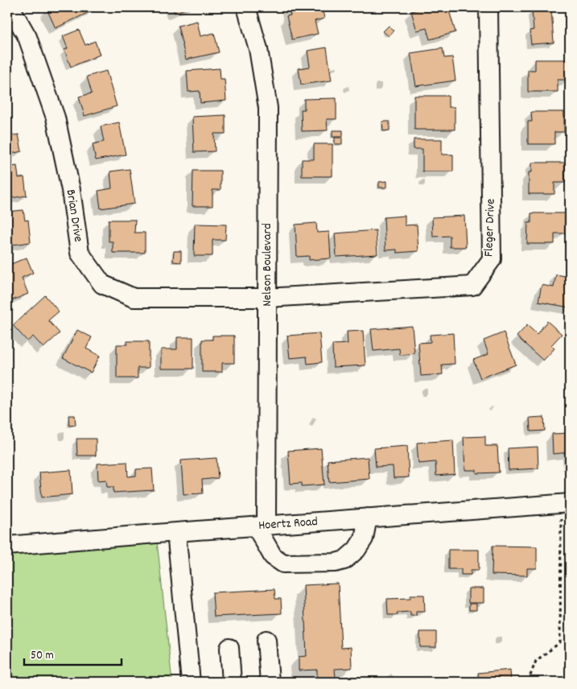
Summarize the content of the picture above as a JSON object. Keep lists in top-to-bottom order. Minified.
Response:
{"streets":{"street":["Brian Drive","Fleger Drive","Nelson Boulevard","Hoertz Road"]},"crossings":[["Brian Drive","Fleger Drive"],["Brian Drive","Nelson Boulevard"],["Fleger Drive","Nelson Boulevard"],["Nelson Boulevard","Hoertz Road"]],"scale_bar":"50 m"}
